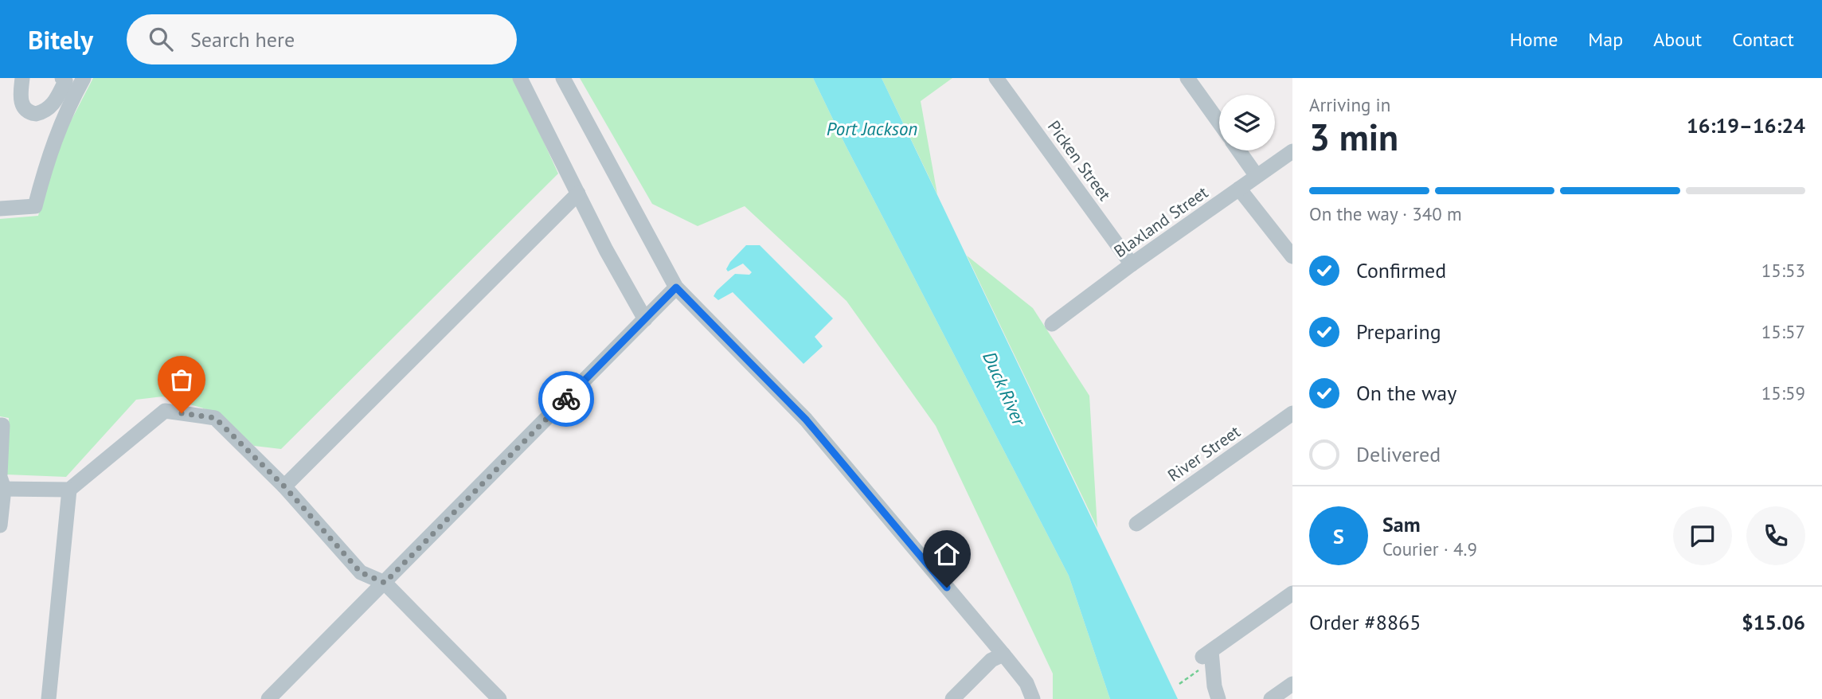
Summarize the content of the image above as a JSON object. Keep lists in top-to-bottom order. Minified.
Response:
{"streets":{"street":["Picken Street","Blaxland Street","River Street"]},"crossings":[["Picken Street","Blaxland Street"]],"water":["Port Jackson","Duck River"],"page":{"header":"Bitely","search":"Search here","nav":["Home","Map","About","Contact"],"heading":["3 min","Arriving in","16:19–16:24"],"panel":["Sam","Courier · 4.9","Order #8865","$15.06"],"bar":"On the way · 340 m","list":[["Confirmed","15:53"],["Preparing","15:57"],["On the way","15:59"],"Delivered"],"round":"S"}}
